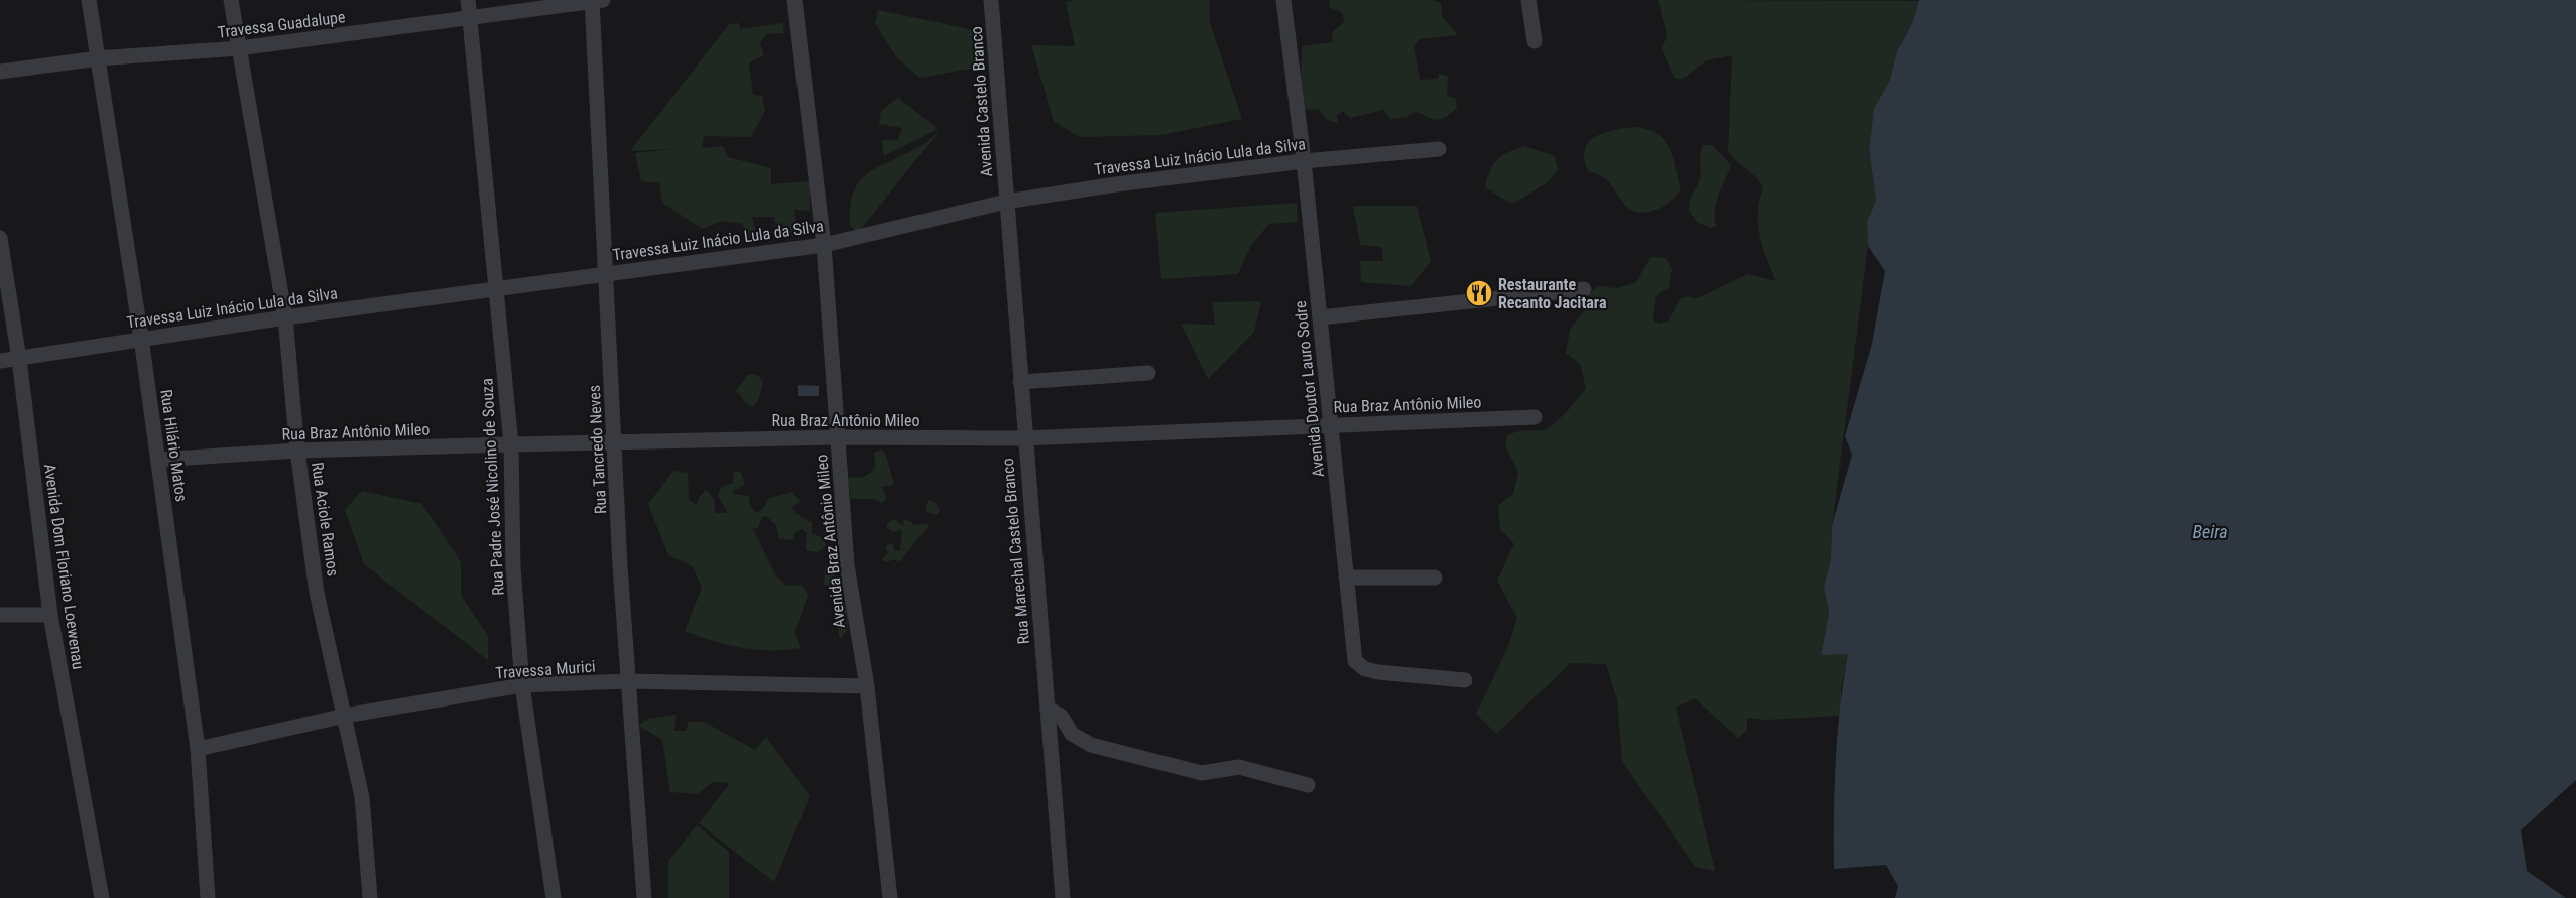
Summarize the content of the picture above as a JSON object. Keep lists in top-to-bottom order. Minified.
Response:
{"streets":{"street":["Travessa Guadalupe","Avenida Castelo Branco","Travessa Luiz Inácio Lula da Silva","Avenida Doutor Lauro Sodre","Rua Braz Antônio Mileo","Rua Hilário Matos","Rua Tancredo Neves","Rua Padre José Nicolino de Souza","Rua Aciole Ramos","Avenida Braz Antônio Mileo","Rua Marechal Castelo Branco","Avenida Dom Floriano Loewenau","Travessa Murici"]},"crossings":[["Travessa Guadalupe","Rua Hilário Matos"],["Travessa Guadalupe","Rua Tancredo Neves"],["Travessa Guadalupe","Rua Padre José Nicolino de Souza"],["Travessa Guadalupe","Rua Aciole Ramos"],["Avenida Castelo Branco","Travessa Luiz Inácio Lula da Silva"],["Avenida Castelo Branco","Rua Marechal Castelo Branco"],["Travessa Luiz Inácio Lula da Silva","Avenida Doutor Lauro Sodre"],["Travessa Luiz Inácio Lula da Silva","Rua Hilário Matos"],["Travessa Luiz Inácio Lula da Silva","Rua Tancredo Neves"],["Travessa Luiz Inácio Lula da Silva","Rua Padre José Nicolino de Souza"],["Travessa Luiz Inácio Lula da Silva","Rua Aciole Ramos"],["Travessa Luiz Inácio Lula da Silva","Avenida Braz Antônio Mileo"],["Travessa Luiz Inácio Lula da Silva","Rua Marechal Castelo Branco"],["Travessa Luiz Inácio Lula da Silva","Avenida Dom Floriano Loewenau"],["Avenida Doutor Lauro Sodre","Rua Braz Antônio Mileo"],["Rua Braz Antônio Mileo","Rua Hilário Matos"],["Rua Braz Antônio Mileo","Rua Tancredo Neves"],["Rua Braz Antônio Mileo","Rua Padre José Nicolino de Souza"],["Rua Braz Antônio Mileo","Rua Aciole Ramos"],["Rua Braz Antônio Mileo","Avenida Braz Antônio Mileo"],["Rua Braz Antônio Mileo","Rua Marechal Castelo Branco"],["Rua Hilário Matos","Travessa Murici"],["Rua Tancredo Neves","Travessa Murici"],["Rua Padre José Nicolino de Souza","Travessa Murici"],["Rua Aciole Ramos","Travessa Murici"],["Avenida Braz Antônio Mileo","Travessa Murici"]],"water":["Beira"],"places":{"restaurant":["Restaurante Recanto Jacitara"]}}
